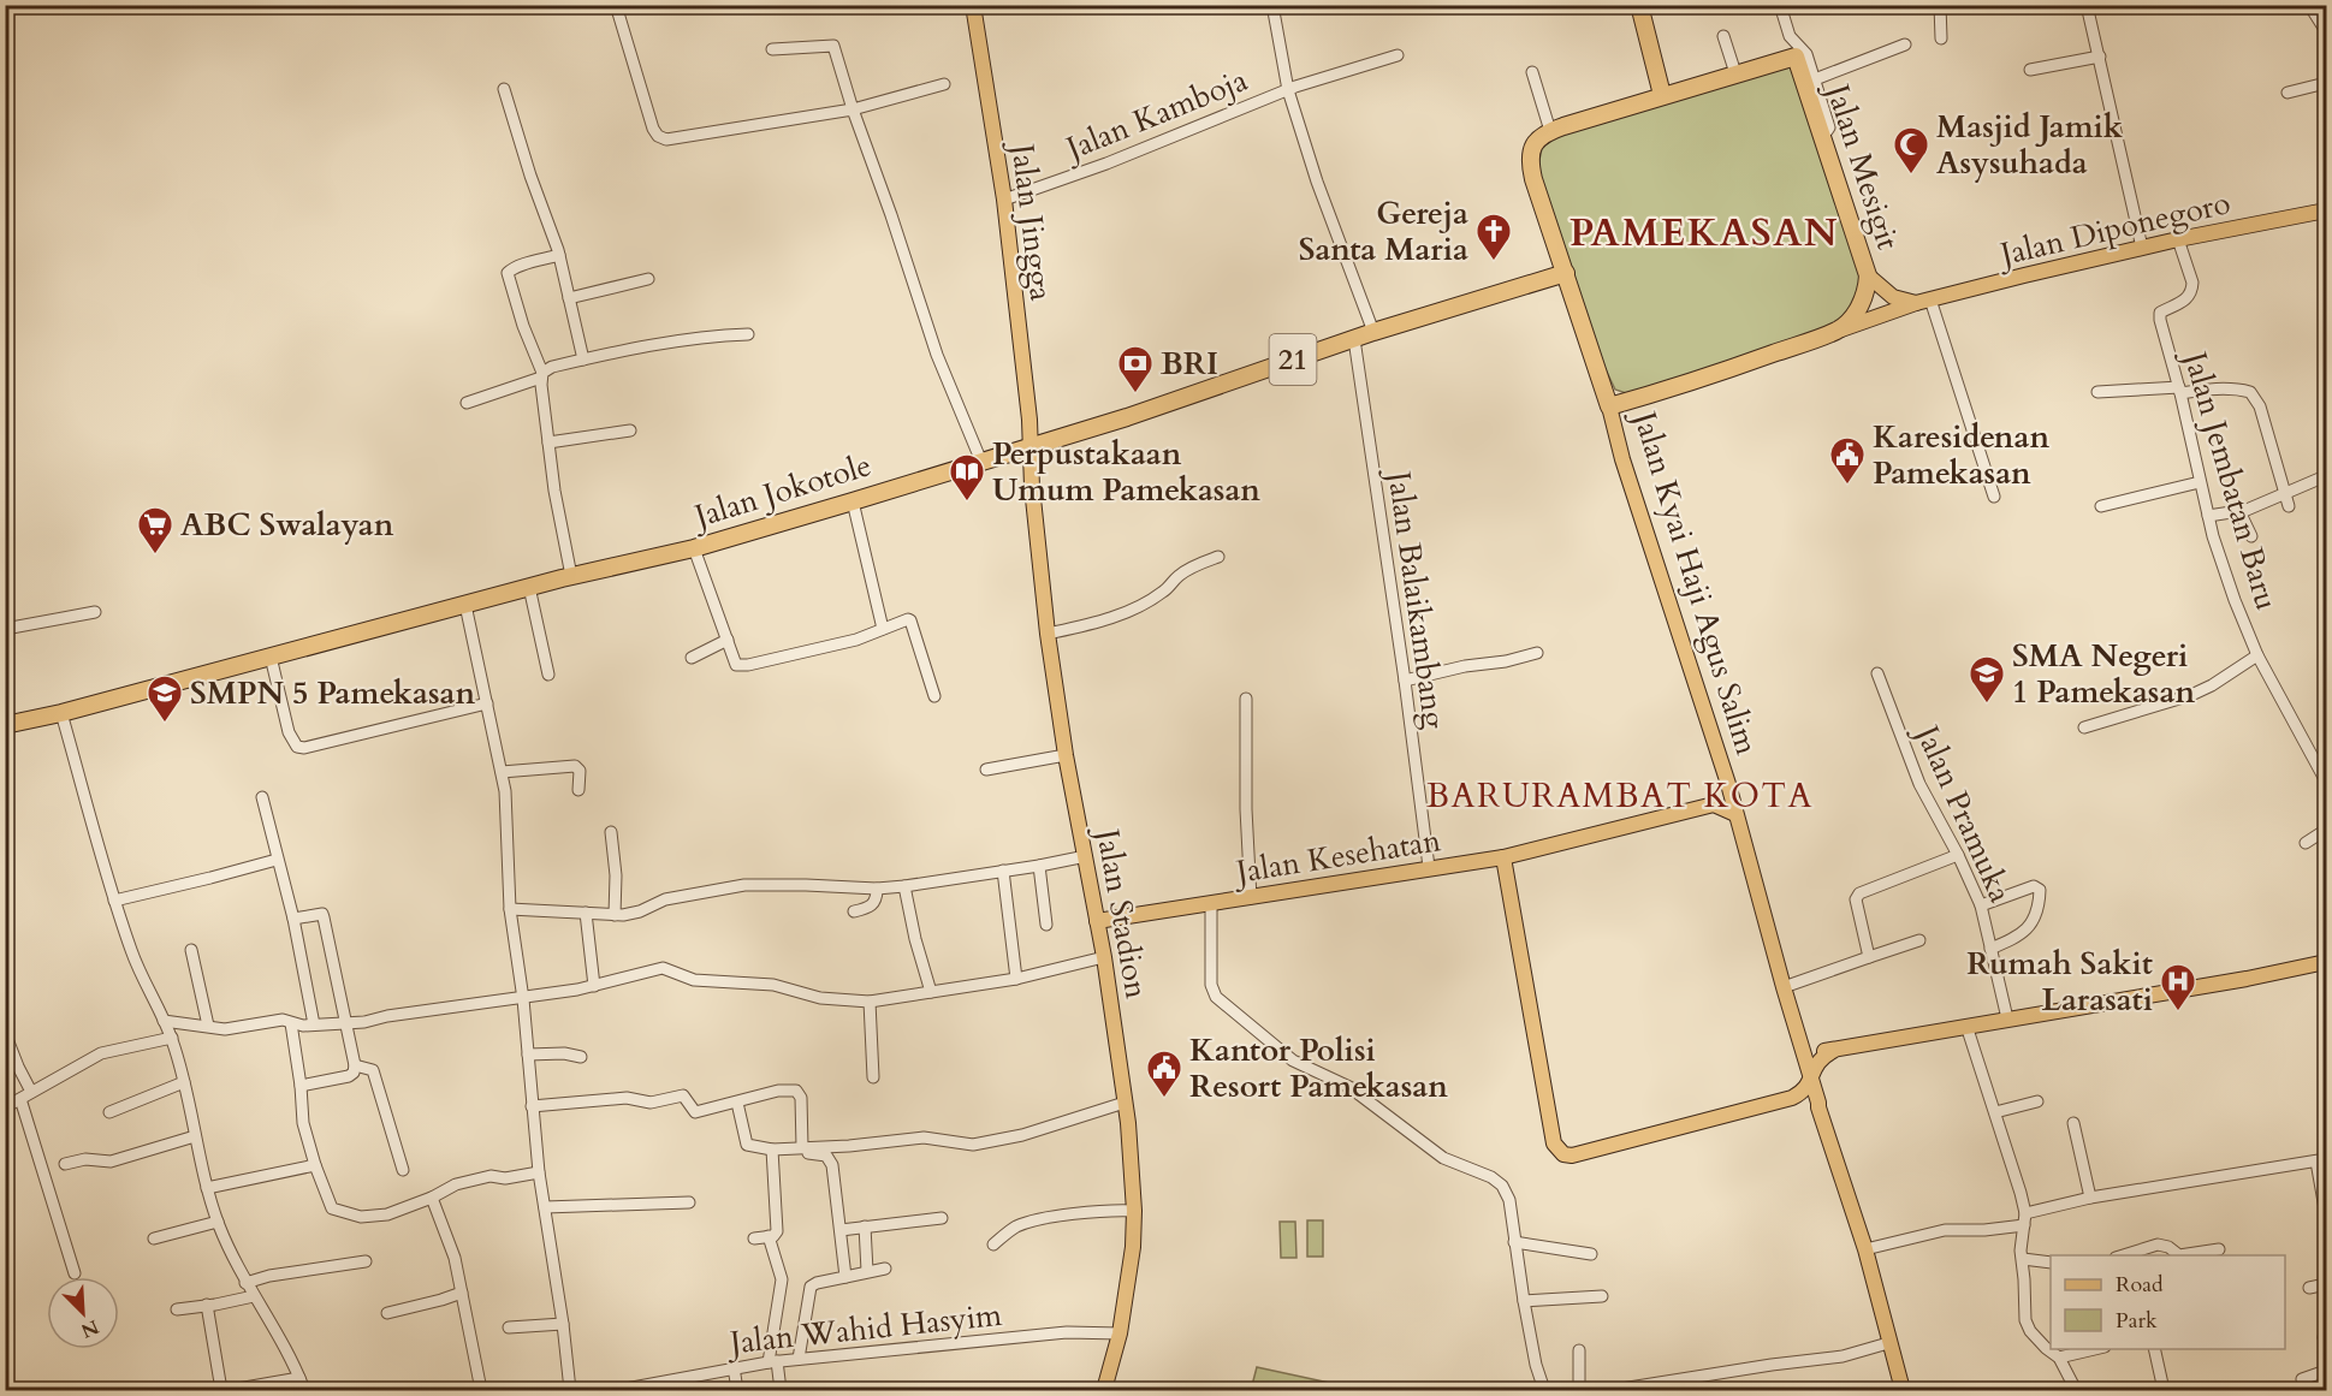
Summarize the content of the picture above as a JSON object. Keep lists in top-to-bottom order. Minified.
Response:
{"streets":{"highway":["Jalan Mesigit","21","Jalan Jokotole","Jalan Kyai Haji Agus Salim"],"main road":["Jalan Jingga","Jalan Diponegoro","Jalan Kesehatan","Jalan Stadion"],"street":["Jalan Kamboja","Jalan Jembatan Baru","Jalan Balaikambang","Jalan Pramuka","Jalan Wahid Hasyim"]},"crossings":[["Jalan Kamboja","Jalan Jingga"],["Jalan Mesigit","Jalan Diponegoro"],["Jalan Mesigit","Jalan Kyai Haji Agus Salim"],["Jalan Jingga","Jalan Jokotole"],["Jalan Jingga","Jalan Stadion"],["Jalan Diponegoro","Jalan Jembatan Baru"],["Jalan Jokotole","Jalan Kyai Haji Agus Salim"],["Jalan Jokotole","Jalan Balaikambang"],["Jalan Jokotole","Jalan Stadion"],["Jalan Balaikambang","Jalan Kesehatan"],["Jalan Kesehatan","Jalan Stadion"],["Jalan Stadion","Jalan Wahid Hasyim"]],"districts":["PAMEKASAN","BARURAMBAT KOTA"],"places":{"mosque":["Masjid Jamik Asysuhada"],"church":["Gereja Santa Maria"],"bank":["BRI"],"public building":["Karesidenan Pamekasan","Kantor Polisi Resort Pamekasan"],"library":["Perpustakaan Umum Pamekasan"],"supermarket":["ABC Swalayan"],"school or university":["SMA Negeri 1 Pamekasan","SMPN 5 Pamekasan"],"hospital":["Rumah Sakit Larasati"]},"legend":["Road","Park"],"north":"bottom right"}
